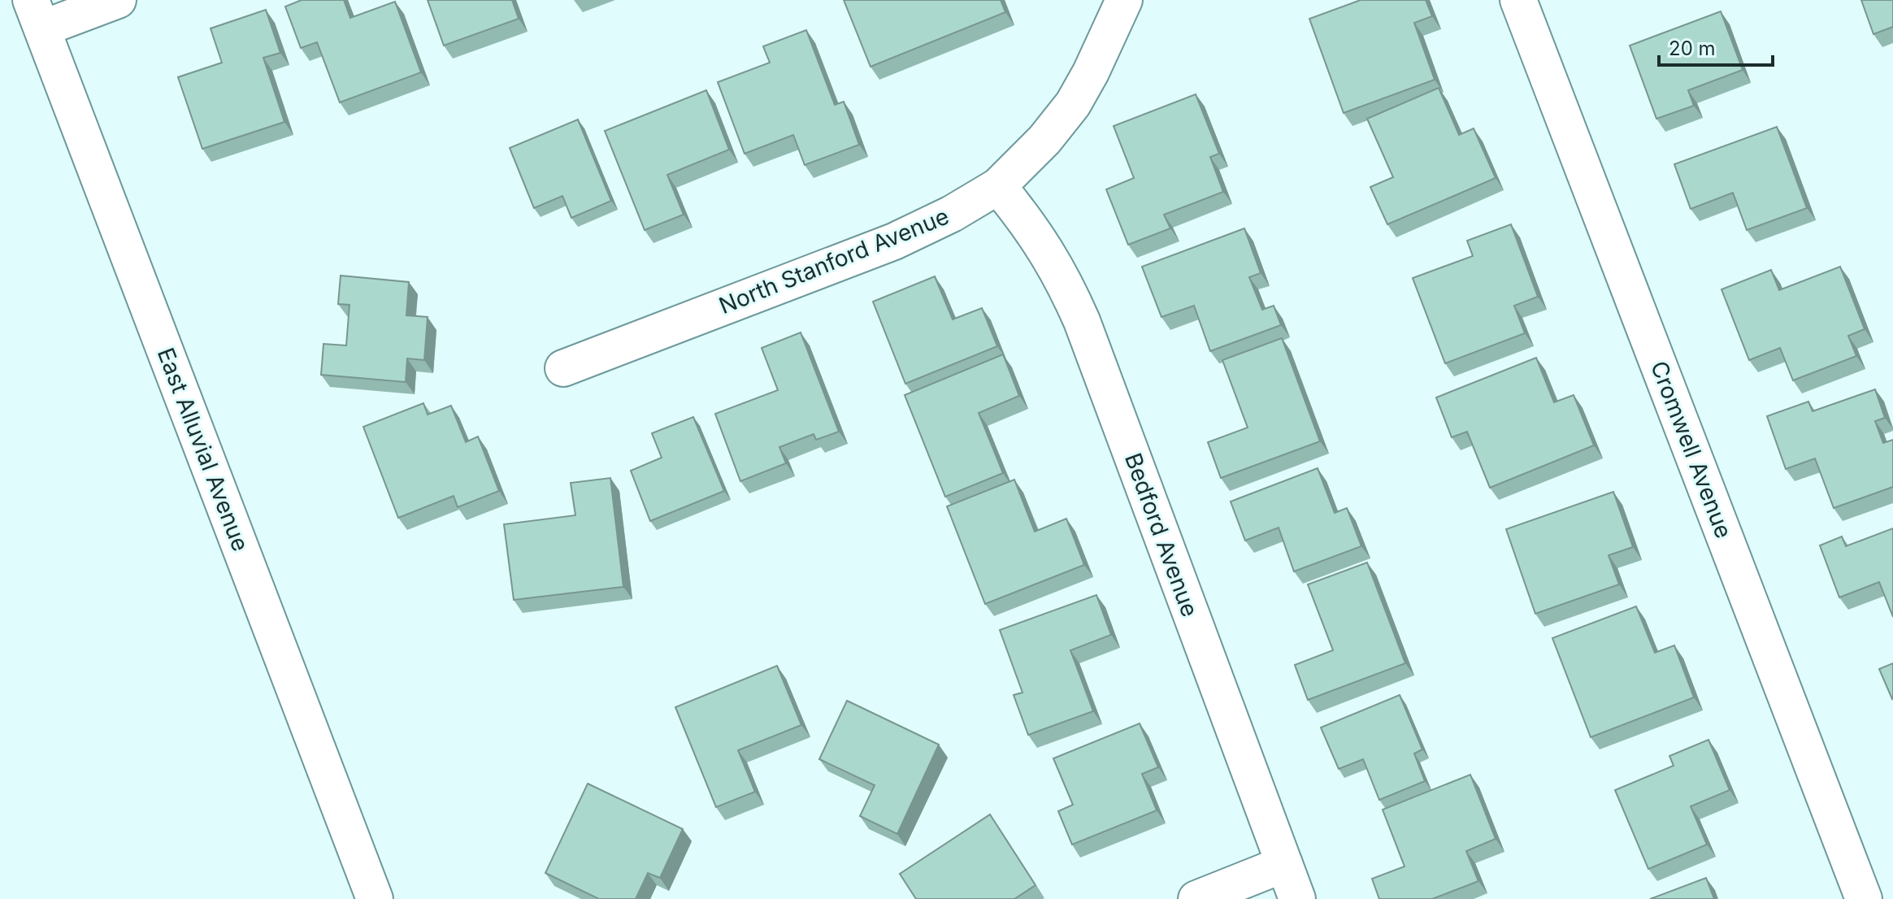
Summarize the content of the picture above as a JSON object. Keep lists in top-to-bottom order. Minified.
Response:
{"streets":{"street":["North Stanford Avenue","East Alluvial Avenue","Cromwell Avenue","Bedford Avenue"]},"crossings":[["North Stanford Avenue","Bedford Avenue"]],"scale_bar":"20 m"}
